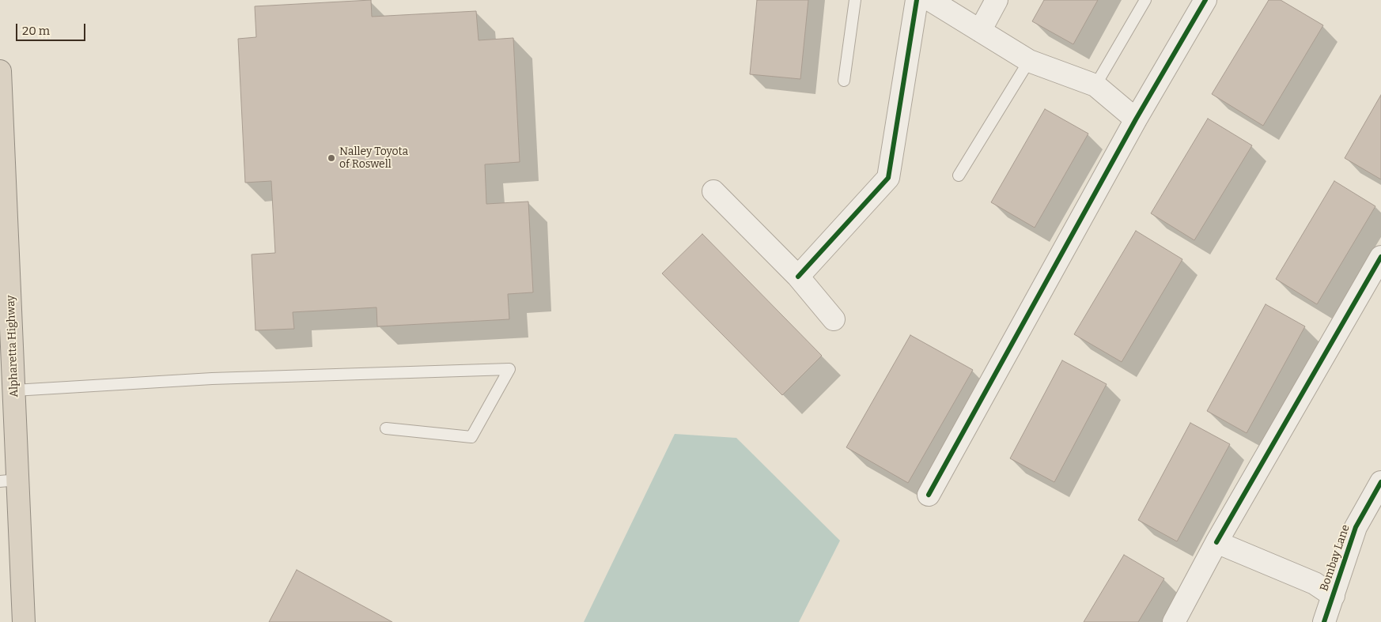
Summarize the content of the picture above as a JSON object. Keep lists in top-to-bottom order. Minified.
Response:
{"streets":{"highway":["Alpharetta Highway"],"street":["Bombay Lane"]},"places":["Nalley Toyota of Roswell"],"scale_bar":"20 m"}
